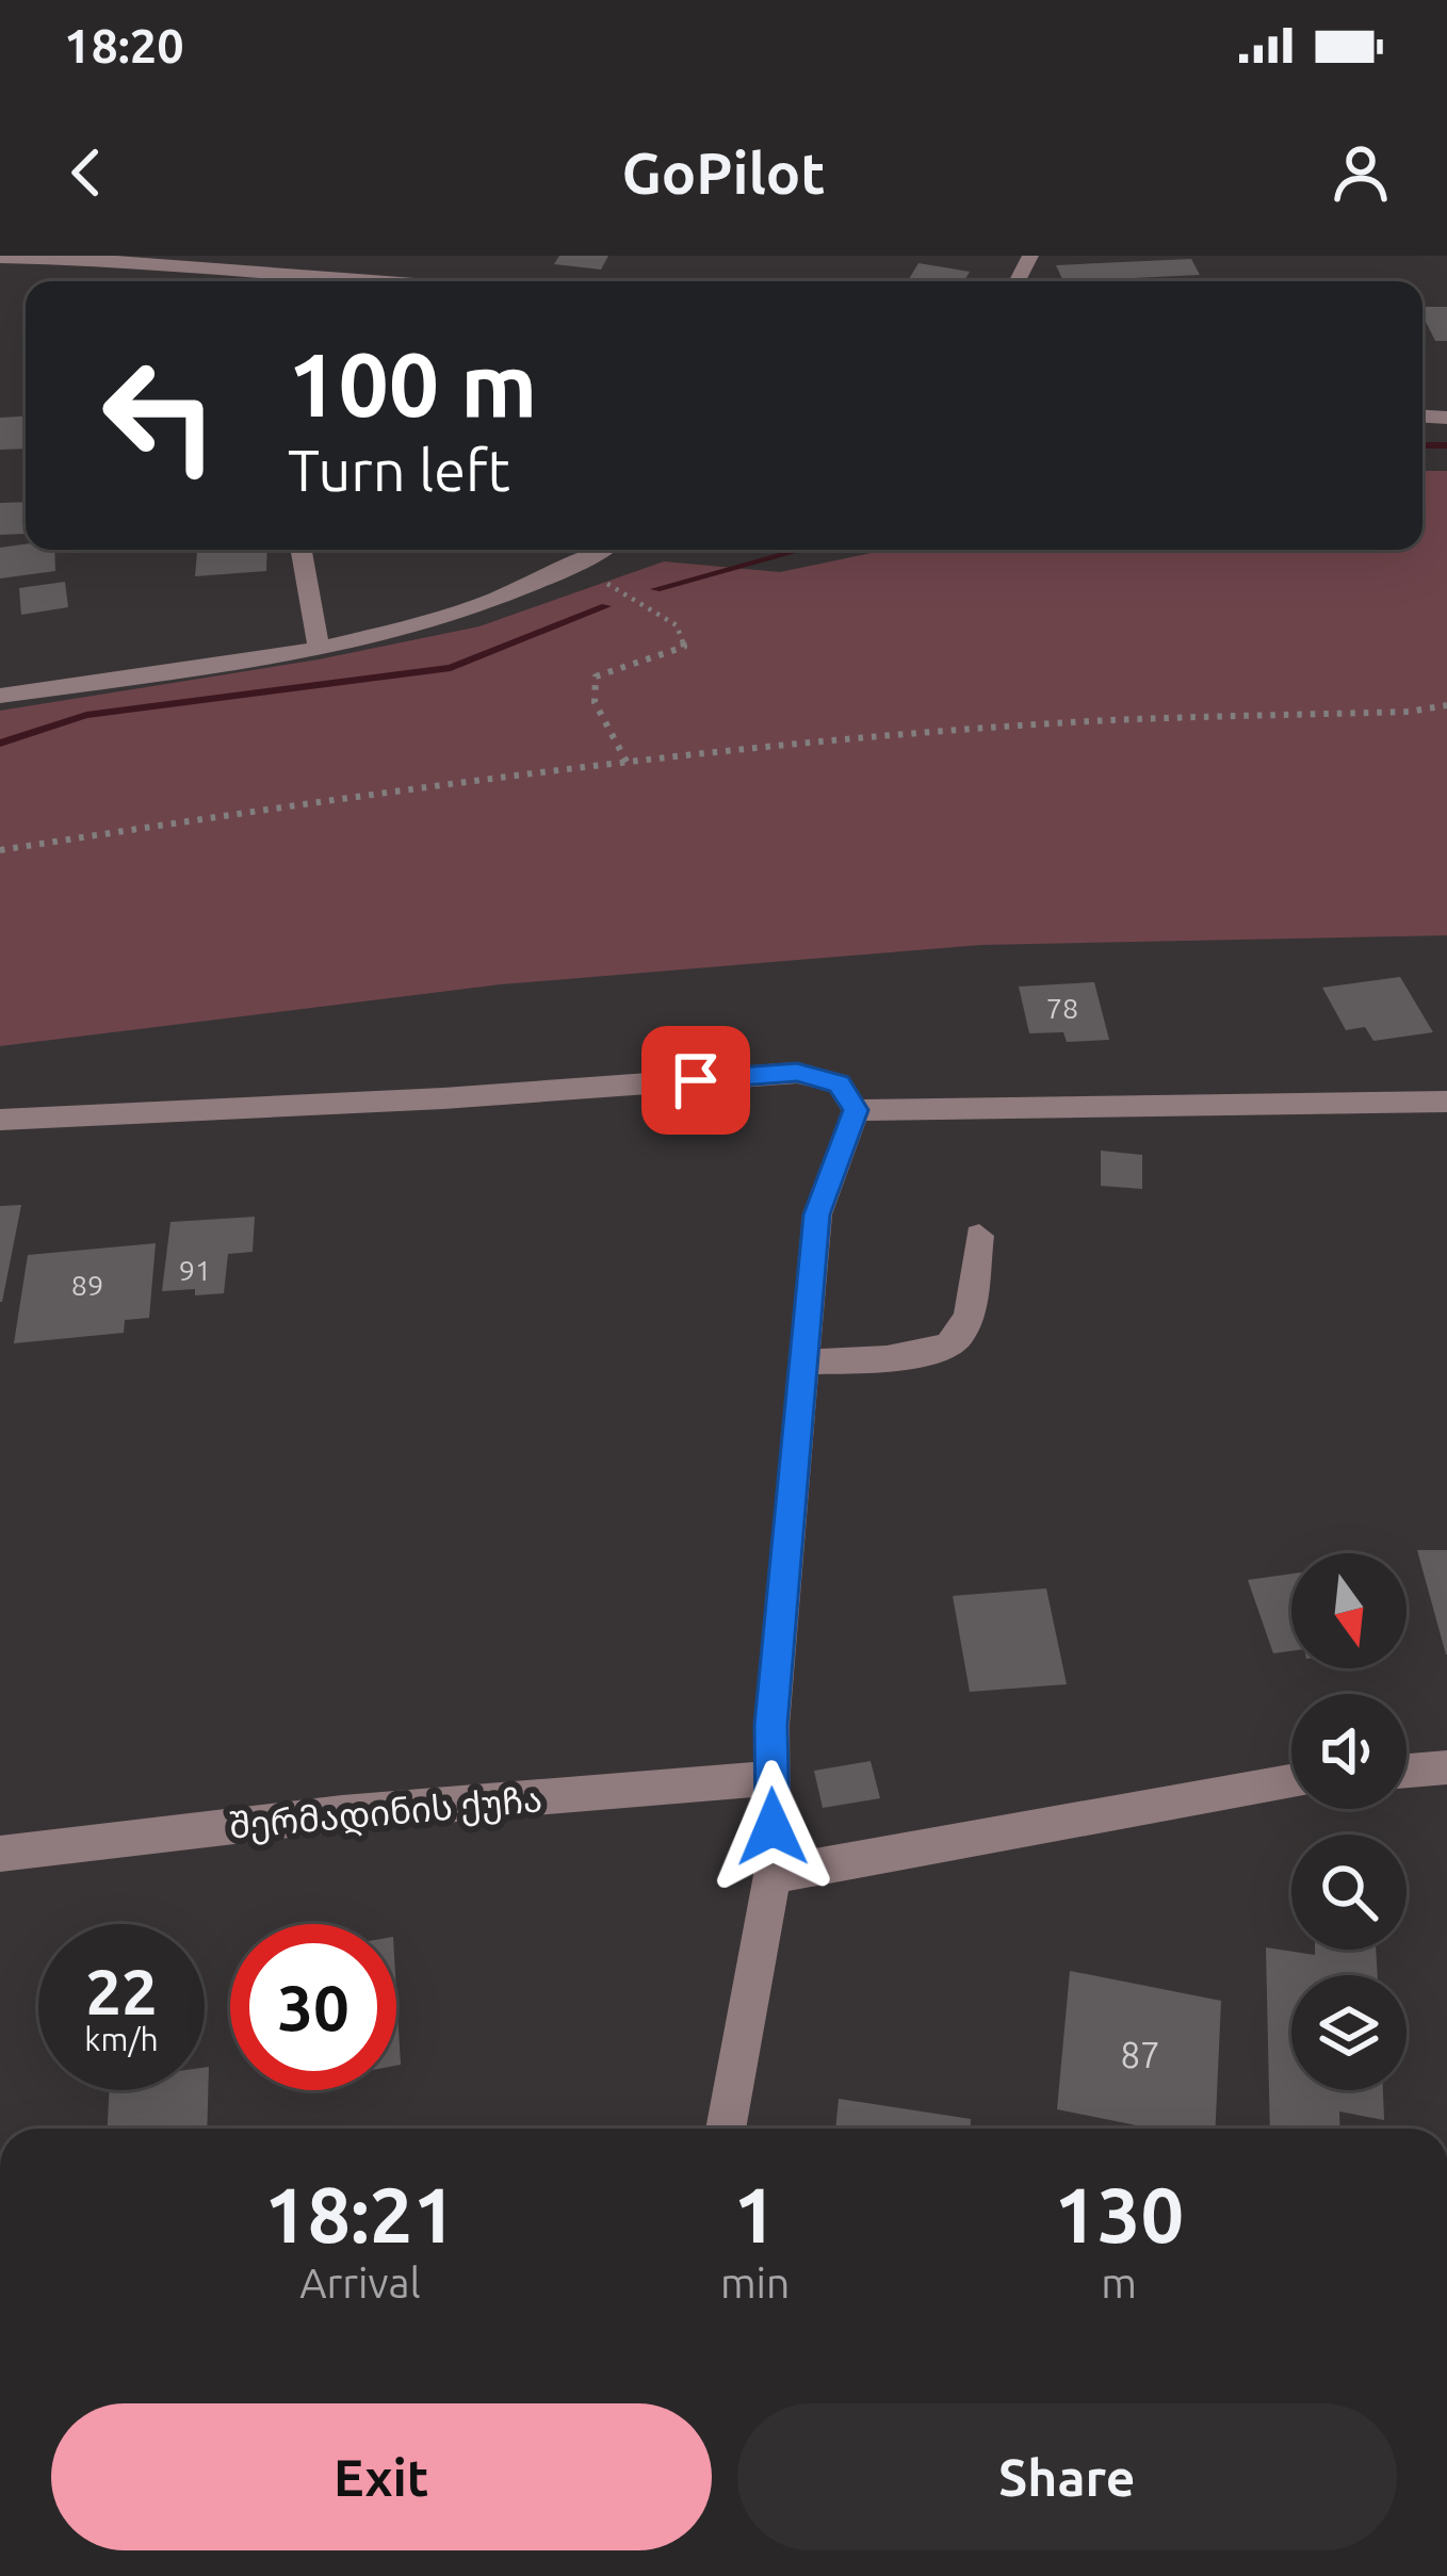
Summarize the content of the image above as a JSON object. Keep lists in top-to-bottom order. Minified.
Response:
{"streets":{"street":["შერმადინის ქუჩა"]},"house_numbers":["78","91","89","87"],"north":"bottom","page":{"status":"18:20","header":"GoPilot","turn":["100 m","Turn left"],"speed":"22 km/h","limit":"30","eta":["18:21","Arrival","1","min","130","m"],"buttons":["Exit","Share"]}}
